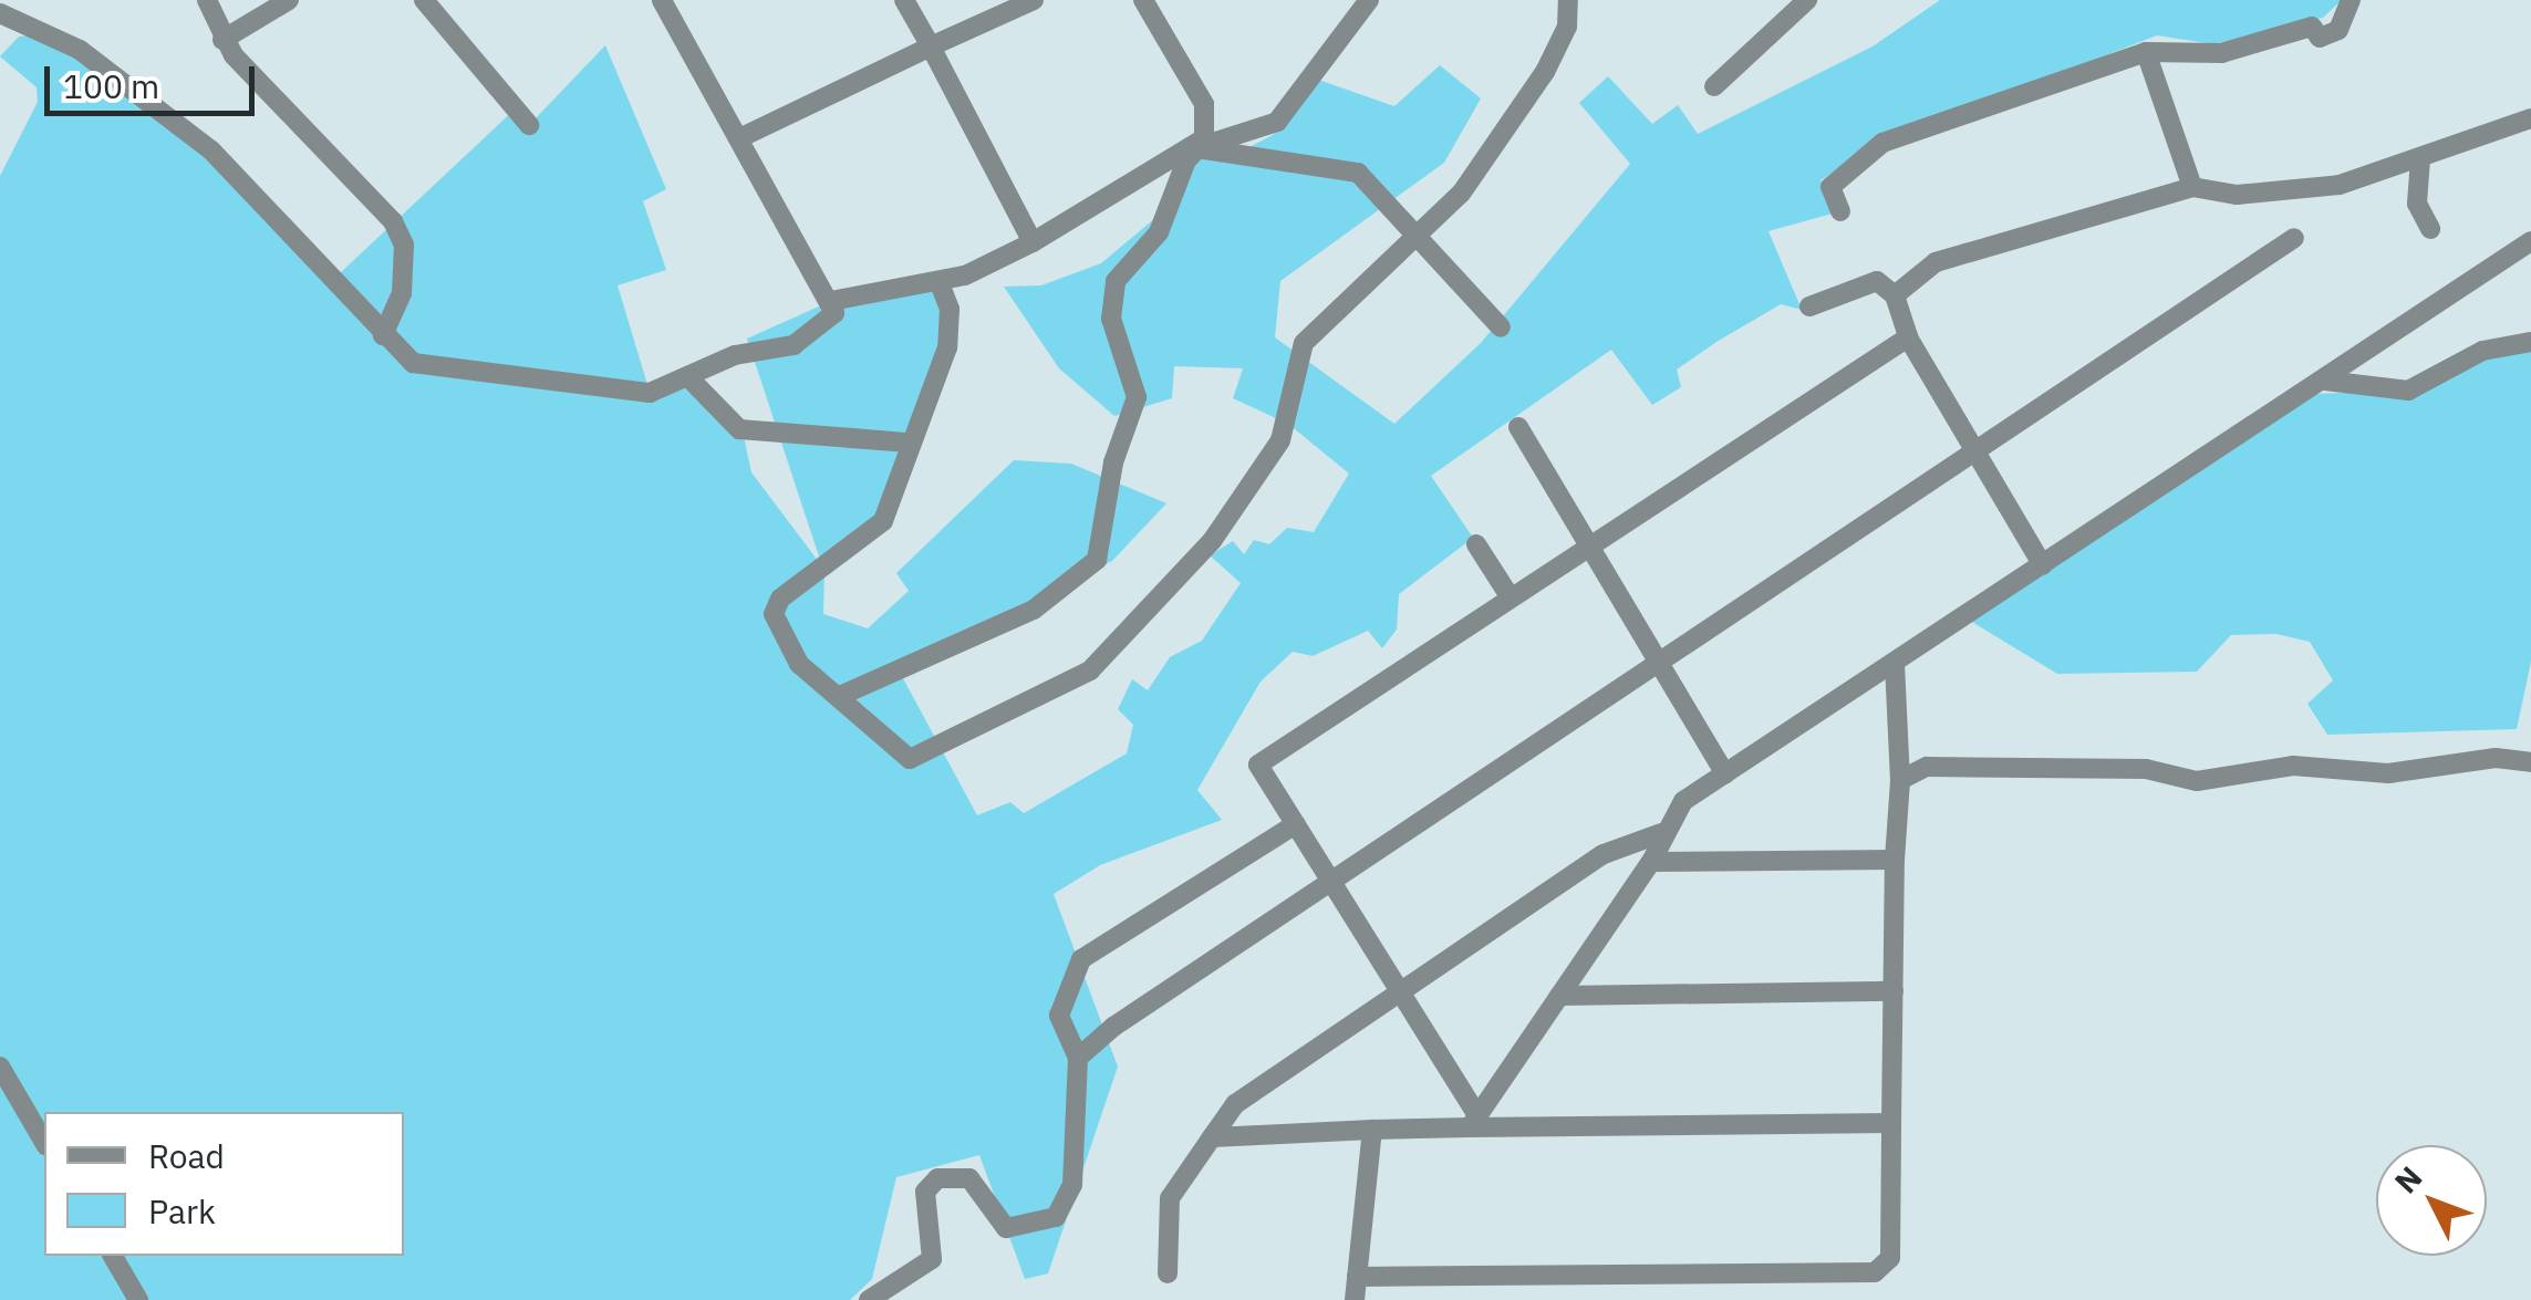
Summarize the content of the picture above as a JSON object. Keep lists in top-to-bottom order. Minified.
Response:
{"legend":["Road","Park"],"scale_bar":"100 m","north":"top left"}
